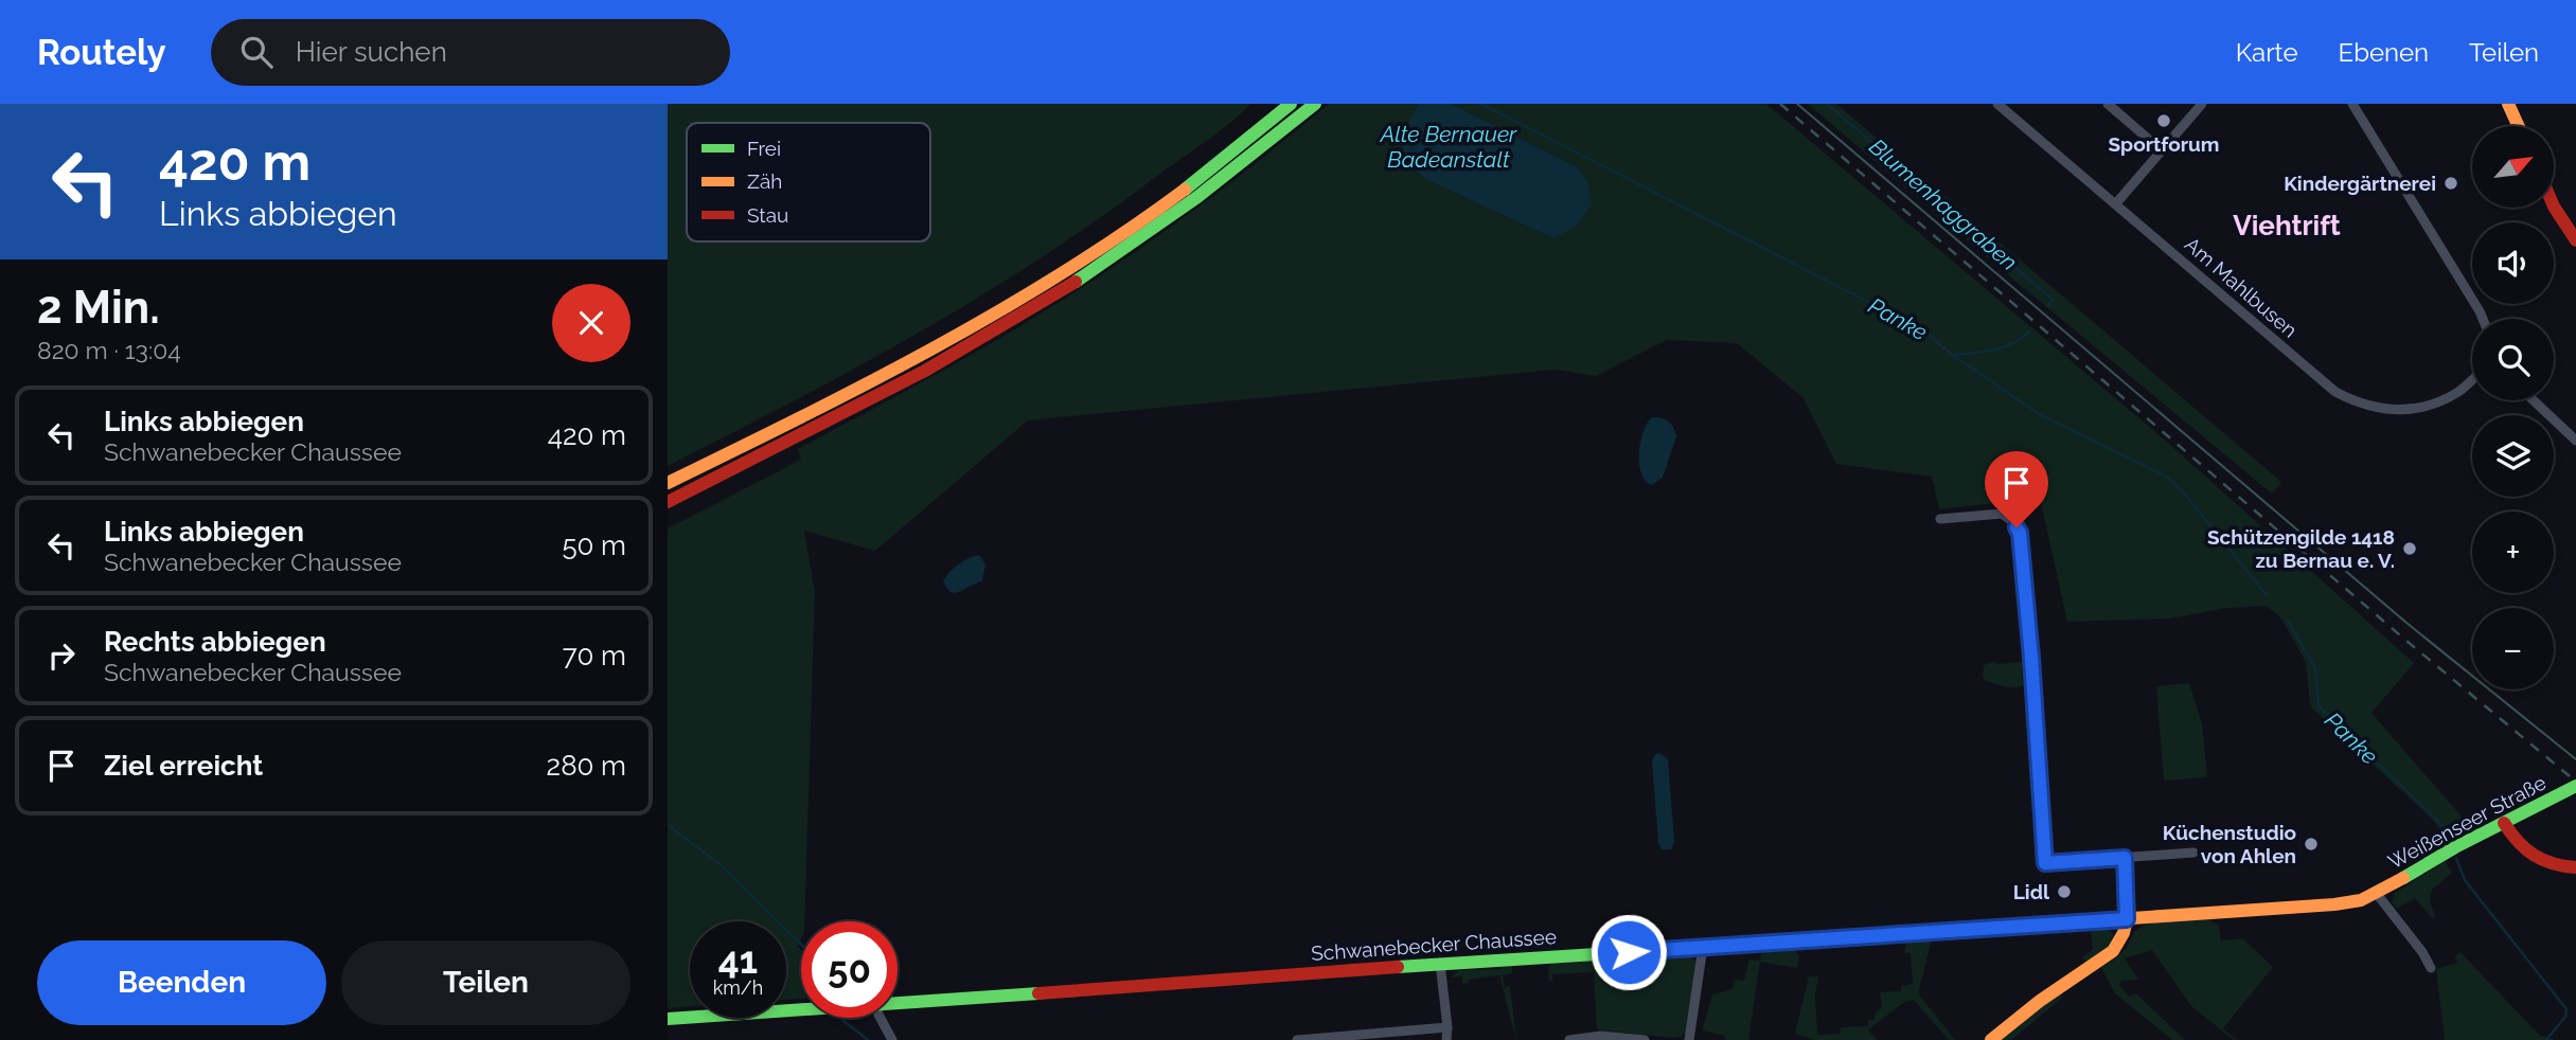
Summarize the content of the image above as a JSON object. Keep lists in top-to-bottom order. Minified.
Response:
{"streets":{"main road":["Weißenseer Straße","Schwanebecker Chaussee"],"street":["Am Mahlbusen"]},"crossings":[["Weißenseer Straße","Schwanebecker Chaussee"]],"districts":["Viehtrift"],"water":["Alte Bernauer Badeanstalt","Blumenhaggraben","Panke"],"places":["Sportforum","Kindergärtnerei","Schützengilde 1418 zu Bernau e. V.","Küchenstudio von Ahlen","Lidl"],"legend":["Frei","Zäh","Stau"],"north":"top right","page":{"header":"Routely","search":"Hier suchen","nav":["Karte","Ebenen","Teilen"],"turn":["420 m","Links abbiegen"],"map_buttons":["+","−"],"heading":["2 Min.","820 m · 13:04"],"list":[{"name":"Links abbiegen","note":"Schwanebecker Chaussee","value":"420 m"},{"name":"Links abbiegen","note":"Schwanebecker Chaussee","value":"50 m"},{"name":"Rechts abbiegen","note":"Schwanebecker Chaussee","value":"70 m"},{"name":"Ziel erreicht","value":"280 m"}],"speed":"41 km/h","limit":"50","buttons":["Beenden","Teilen"]}}
